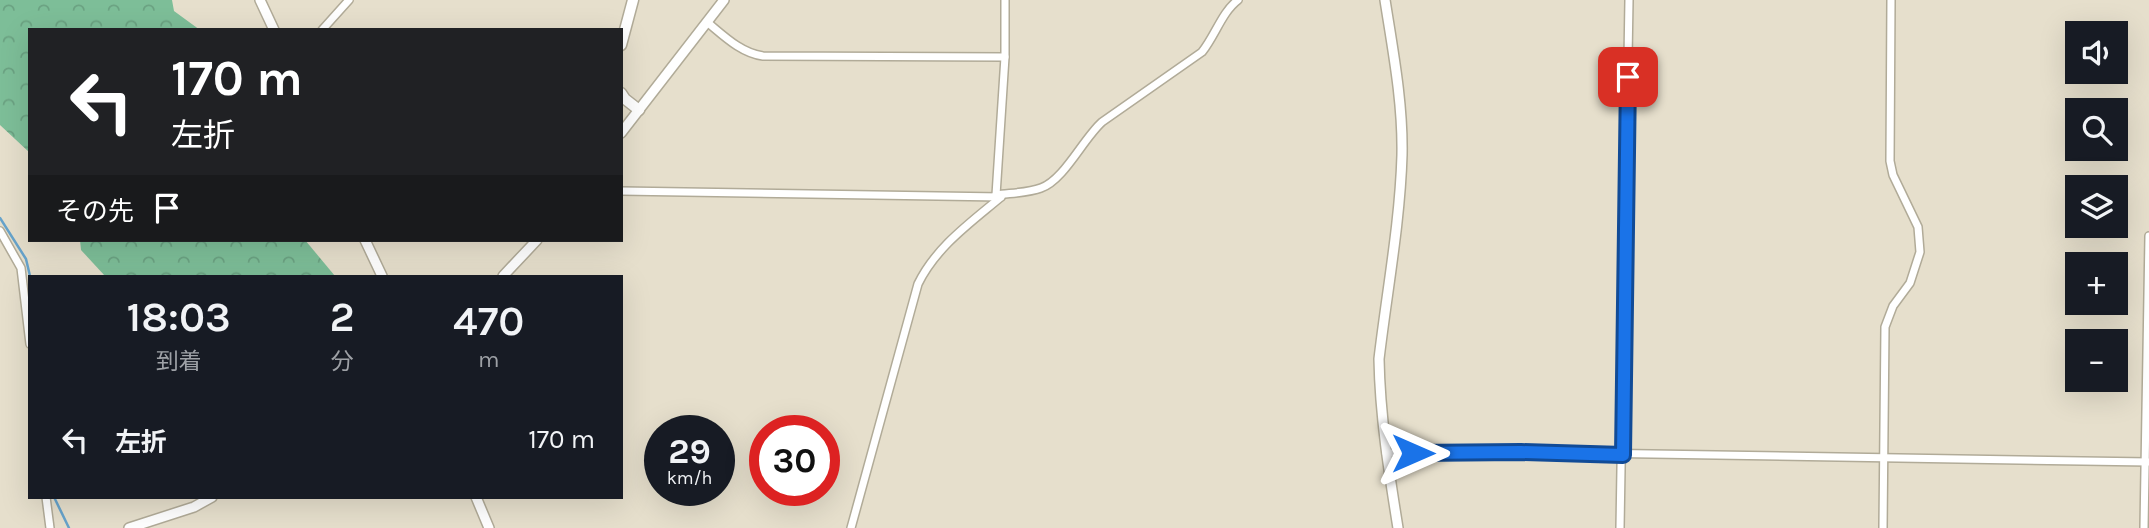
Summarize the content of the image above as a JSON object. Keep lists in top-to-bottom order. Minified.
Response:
{"page":{"map_buttons":["+","−"],"turn":["170 m","左折"],"then":"その先","eta":["18:03","到着","2","分","470","m"],"list":[{"name":"左折","value":"170 m"}],"speed":"29 km/h","limit":"30"}}
